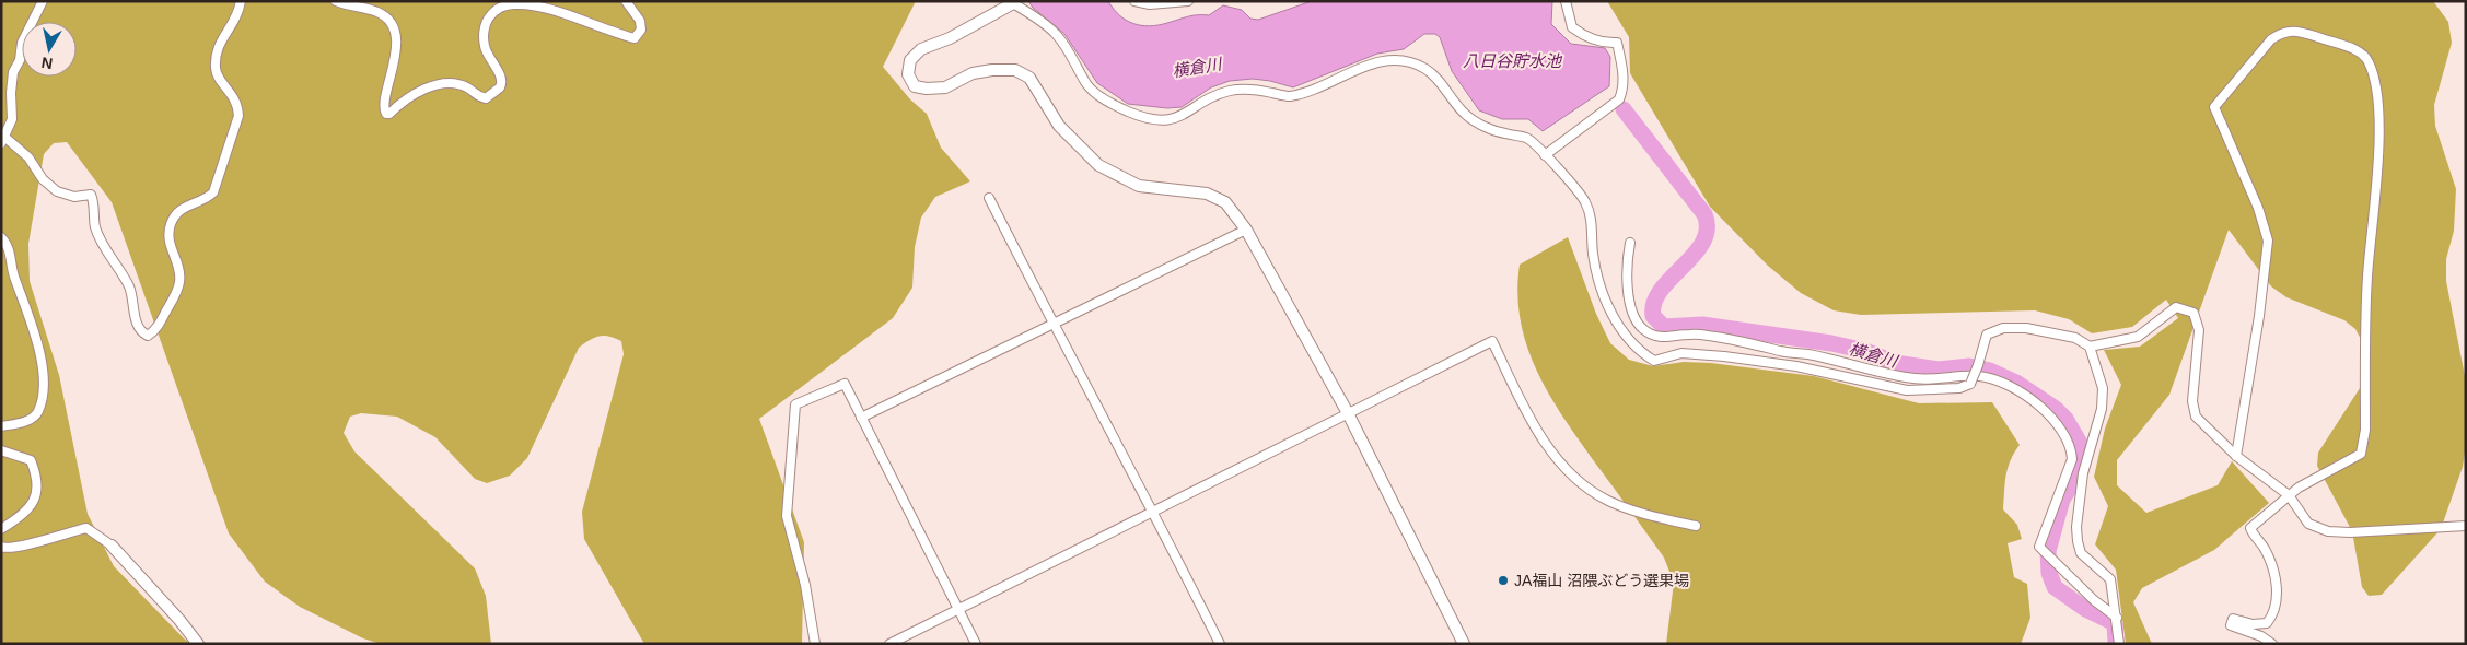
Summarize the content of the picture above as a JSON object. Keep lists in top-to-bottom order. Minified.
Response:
{"water":["八日谷貯水池","横倉川"],"places":["JA福山 沼隈ぶどう選果場"],"north":"bottom"}
